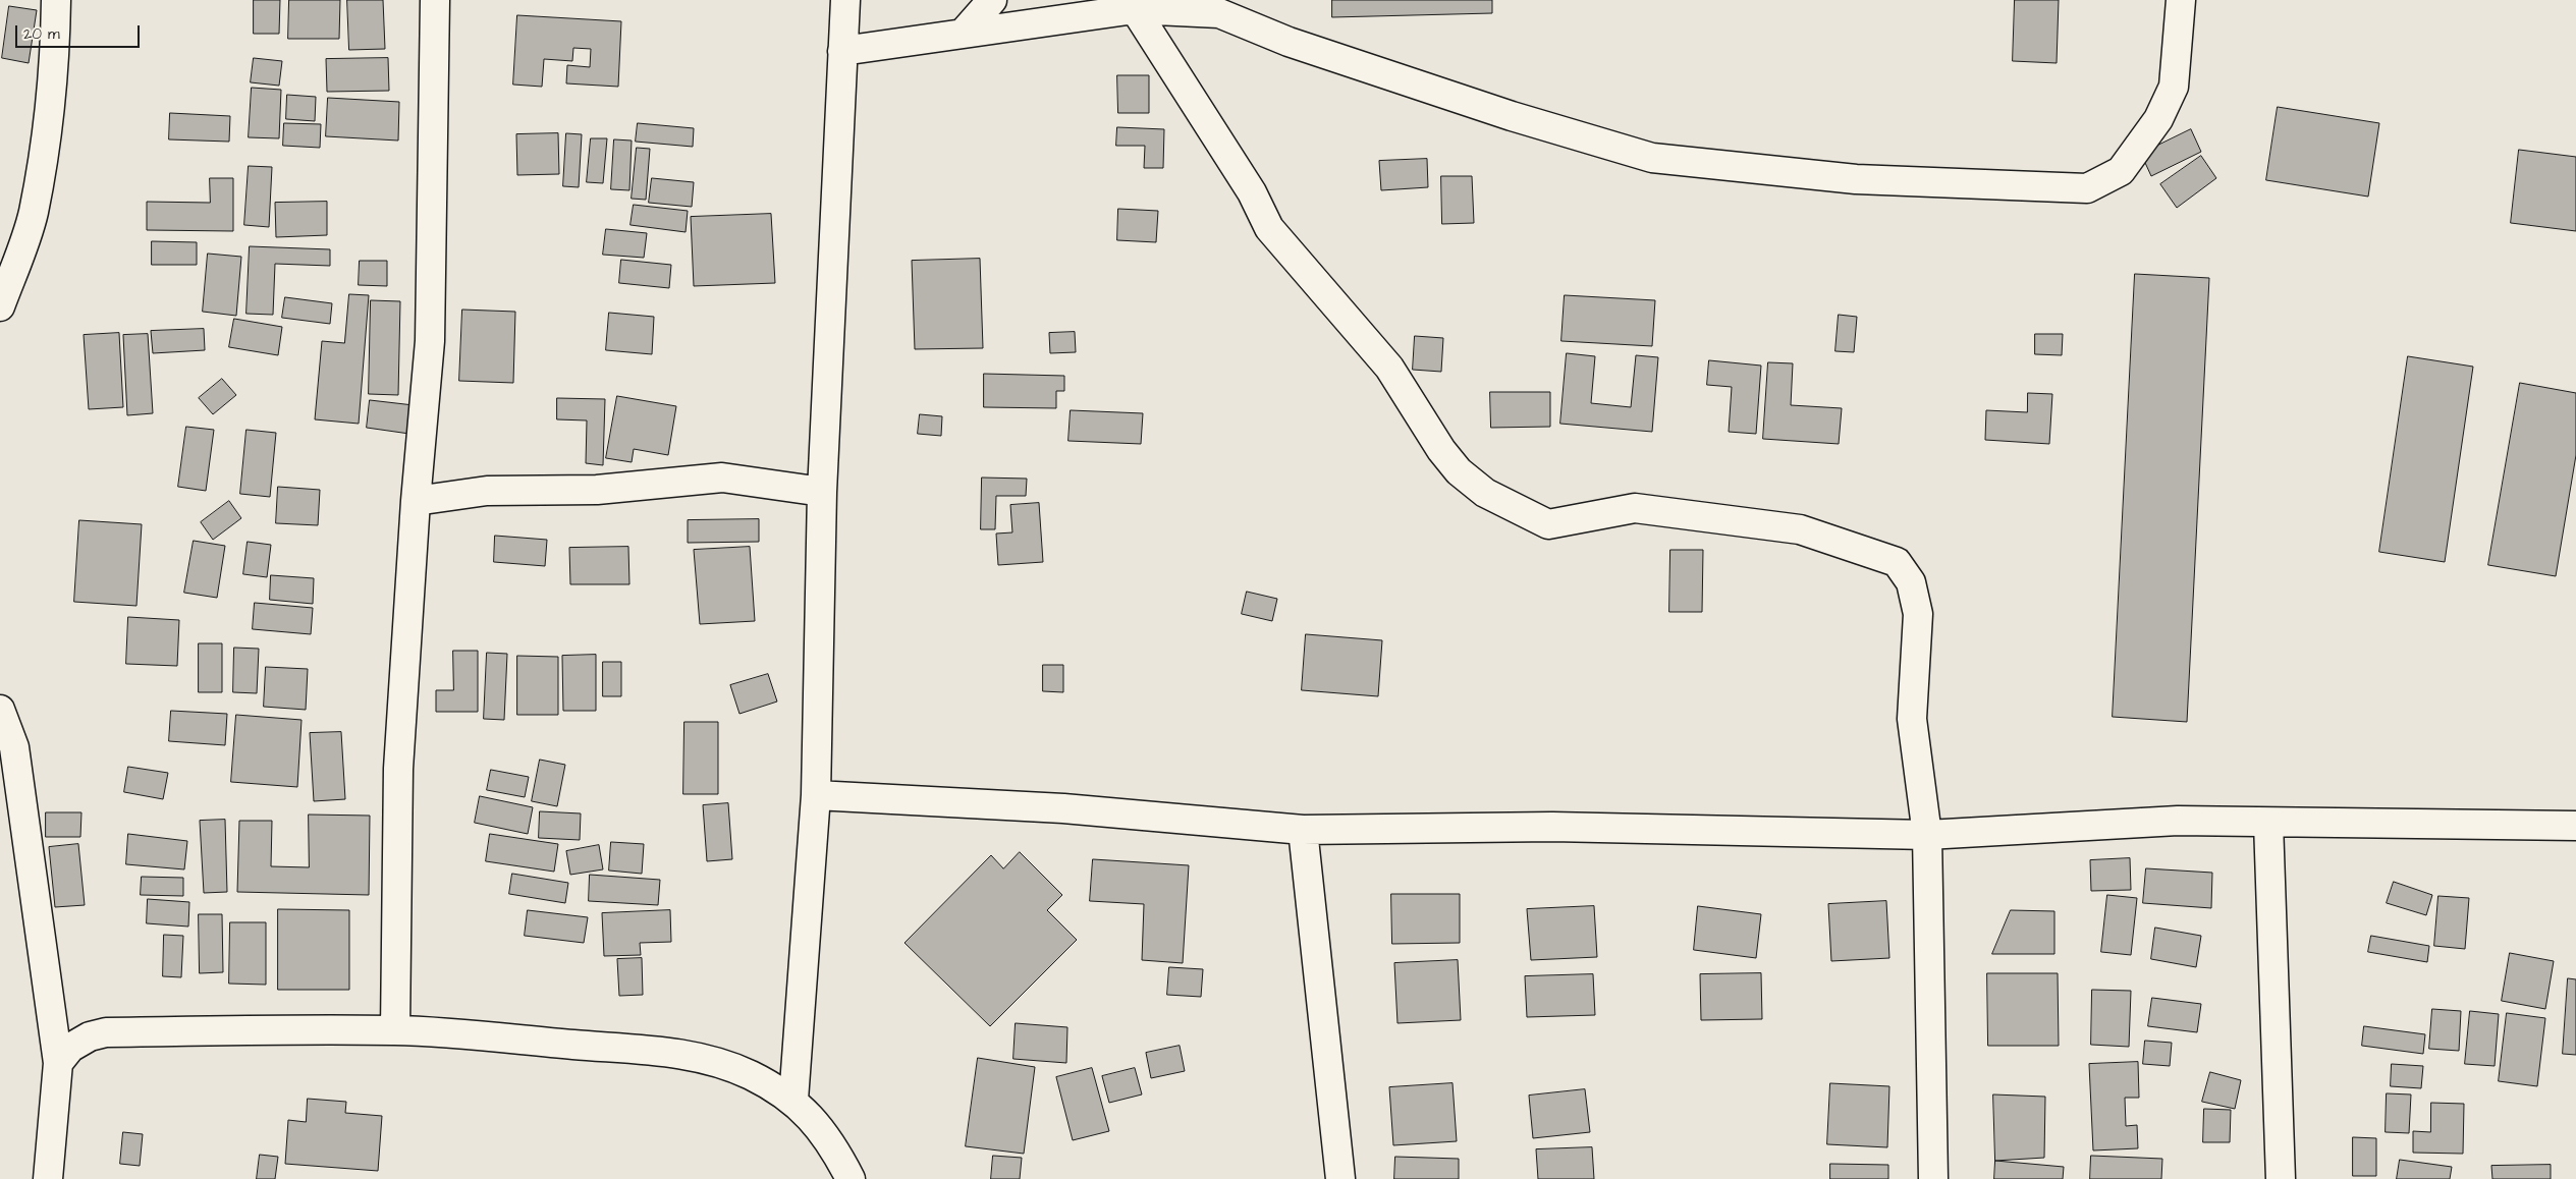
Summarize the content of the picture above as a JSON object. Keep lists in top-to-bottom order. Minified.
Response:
{"scale_bar":"20 m"}
